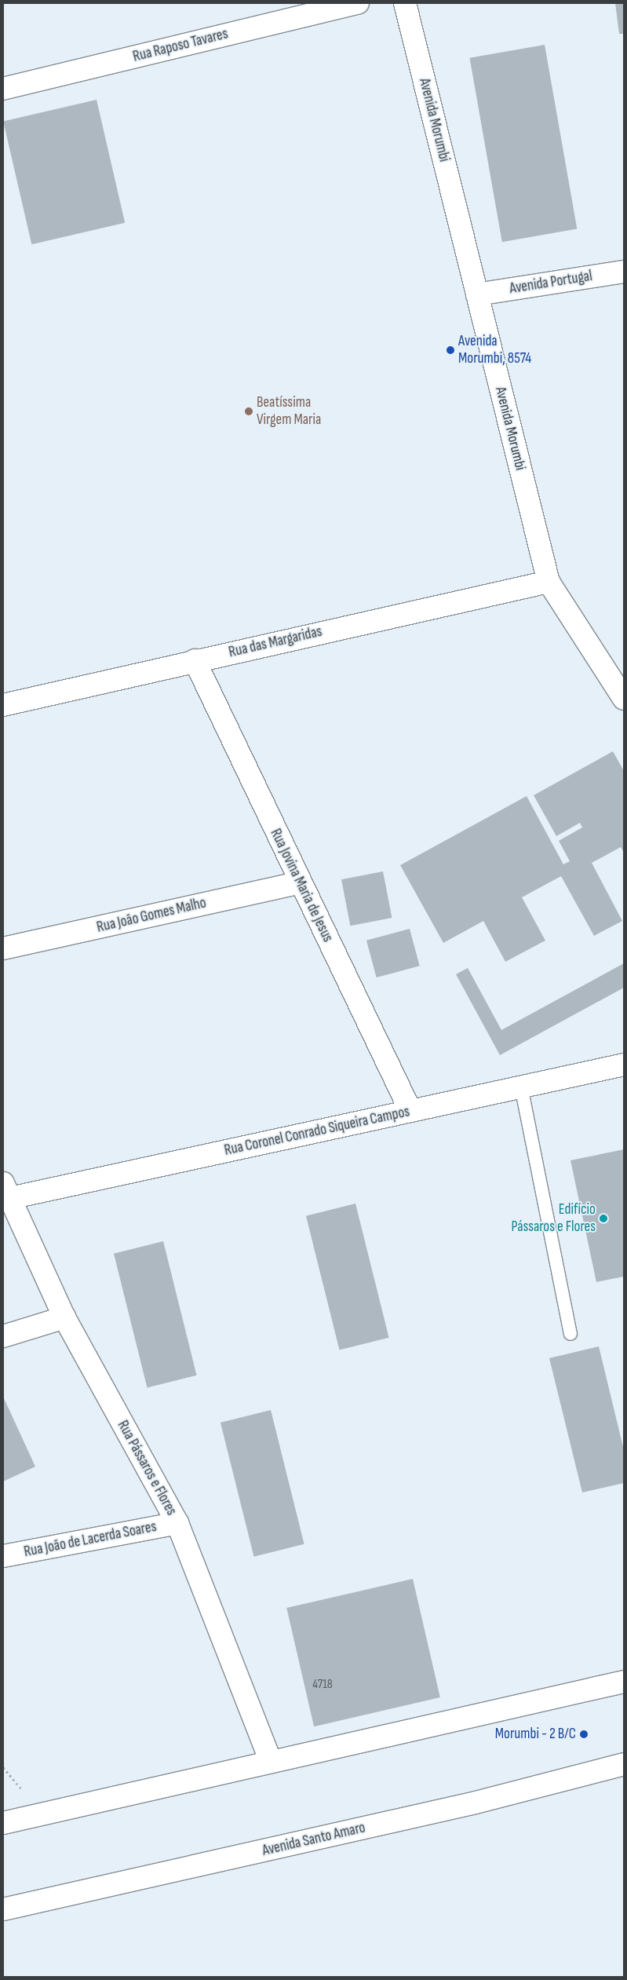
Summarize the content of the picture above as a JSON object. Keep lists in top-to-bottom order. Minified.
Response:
{"streets":{"street":["Rua Raposo Tavares","Avenida Morumbi","Avenida Portugal","Rua das Margaridas","Rua Jovina Maria de Jesus","Rua João Gomes Malho","Rua Coronel Conrado Siqueira Campos","Rua Pássaros e Flores","Rua João de Lacerda Soares","Avenida Santo Amaro"]},"crossings":[["Avenida Morumbi","Avenida Portugal"],["Avenida Morumbi","Rua das Margaridas"],["Rua das Margaridas","Rua Jovina Maria de Jesus"],["Rua Jovina Maria de Jesus","Rua João Gomes Malho"],["Rua Jovina Maria de Jesus","Rua Coronel Conrado Siqueira Campos"],["Rua Coronel Conrado Siqueira Campos","Rua Pássaros e Flores"],["Rua Pássaros e Flores","Rua João de Lacerda Soares"]],"places":["Avenida Morumbi, 8574","Beatíssima Virgem Maria","Edifício Pássaros e Flores","Morumbi - 2 B/C"],"house_numbers":["4718"]}
